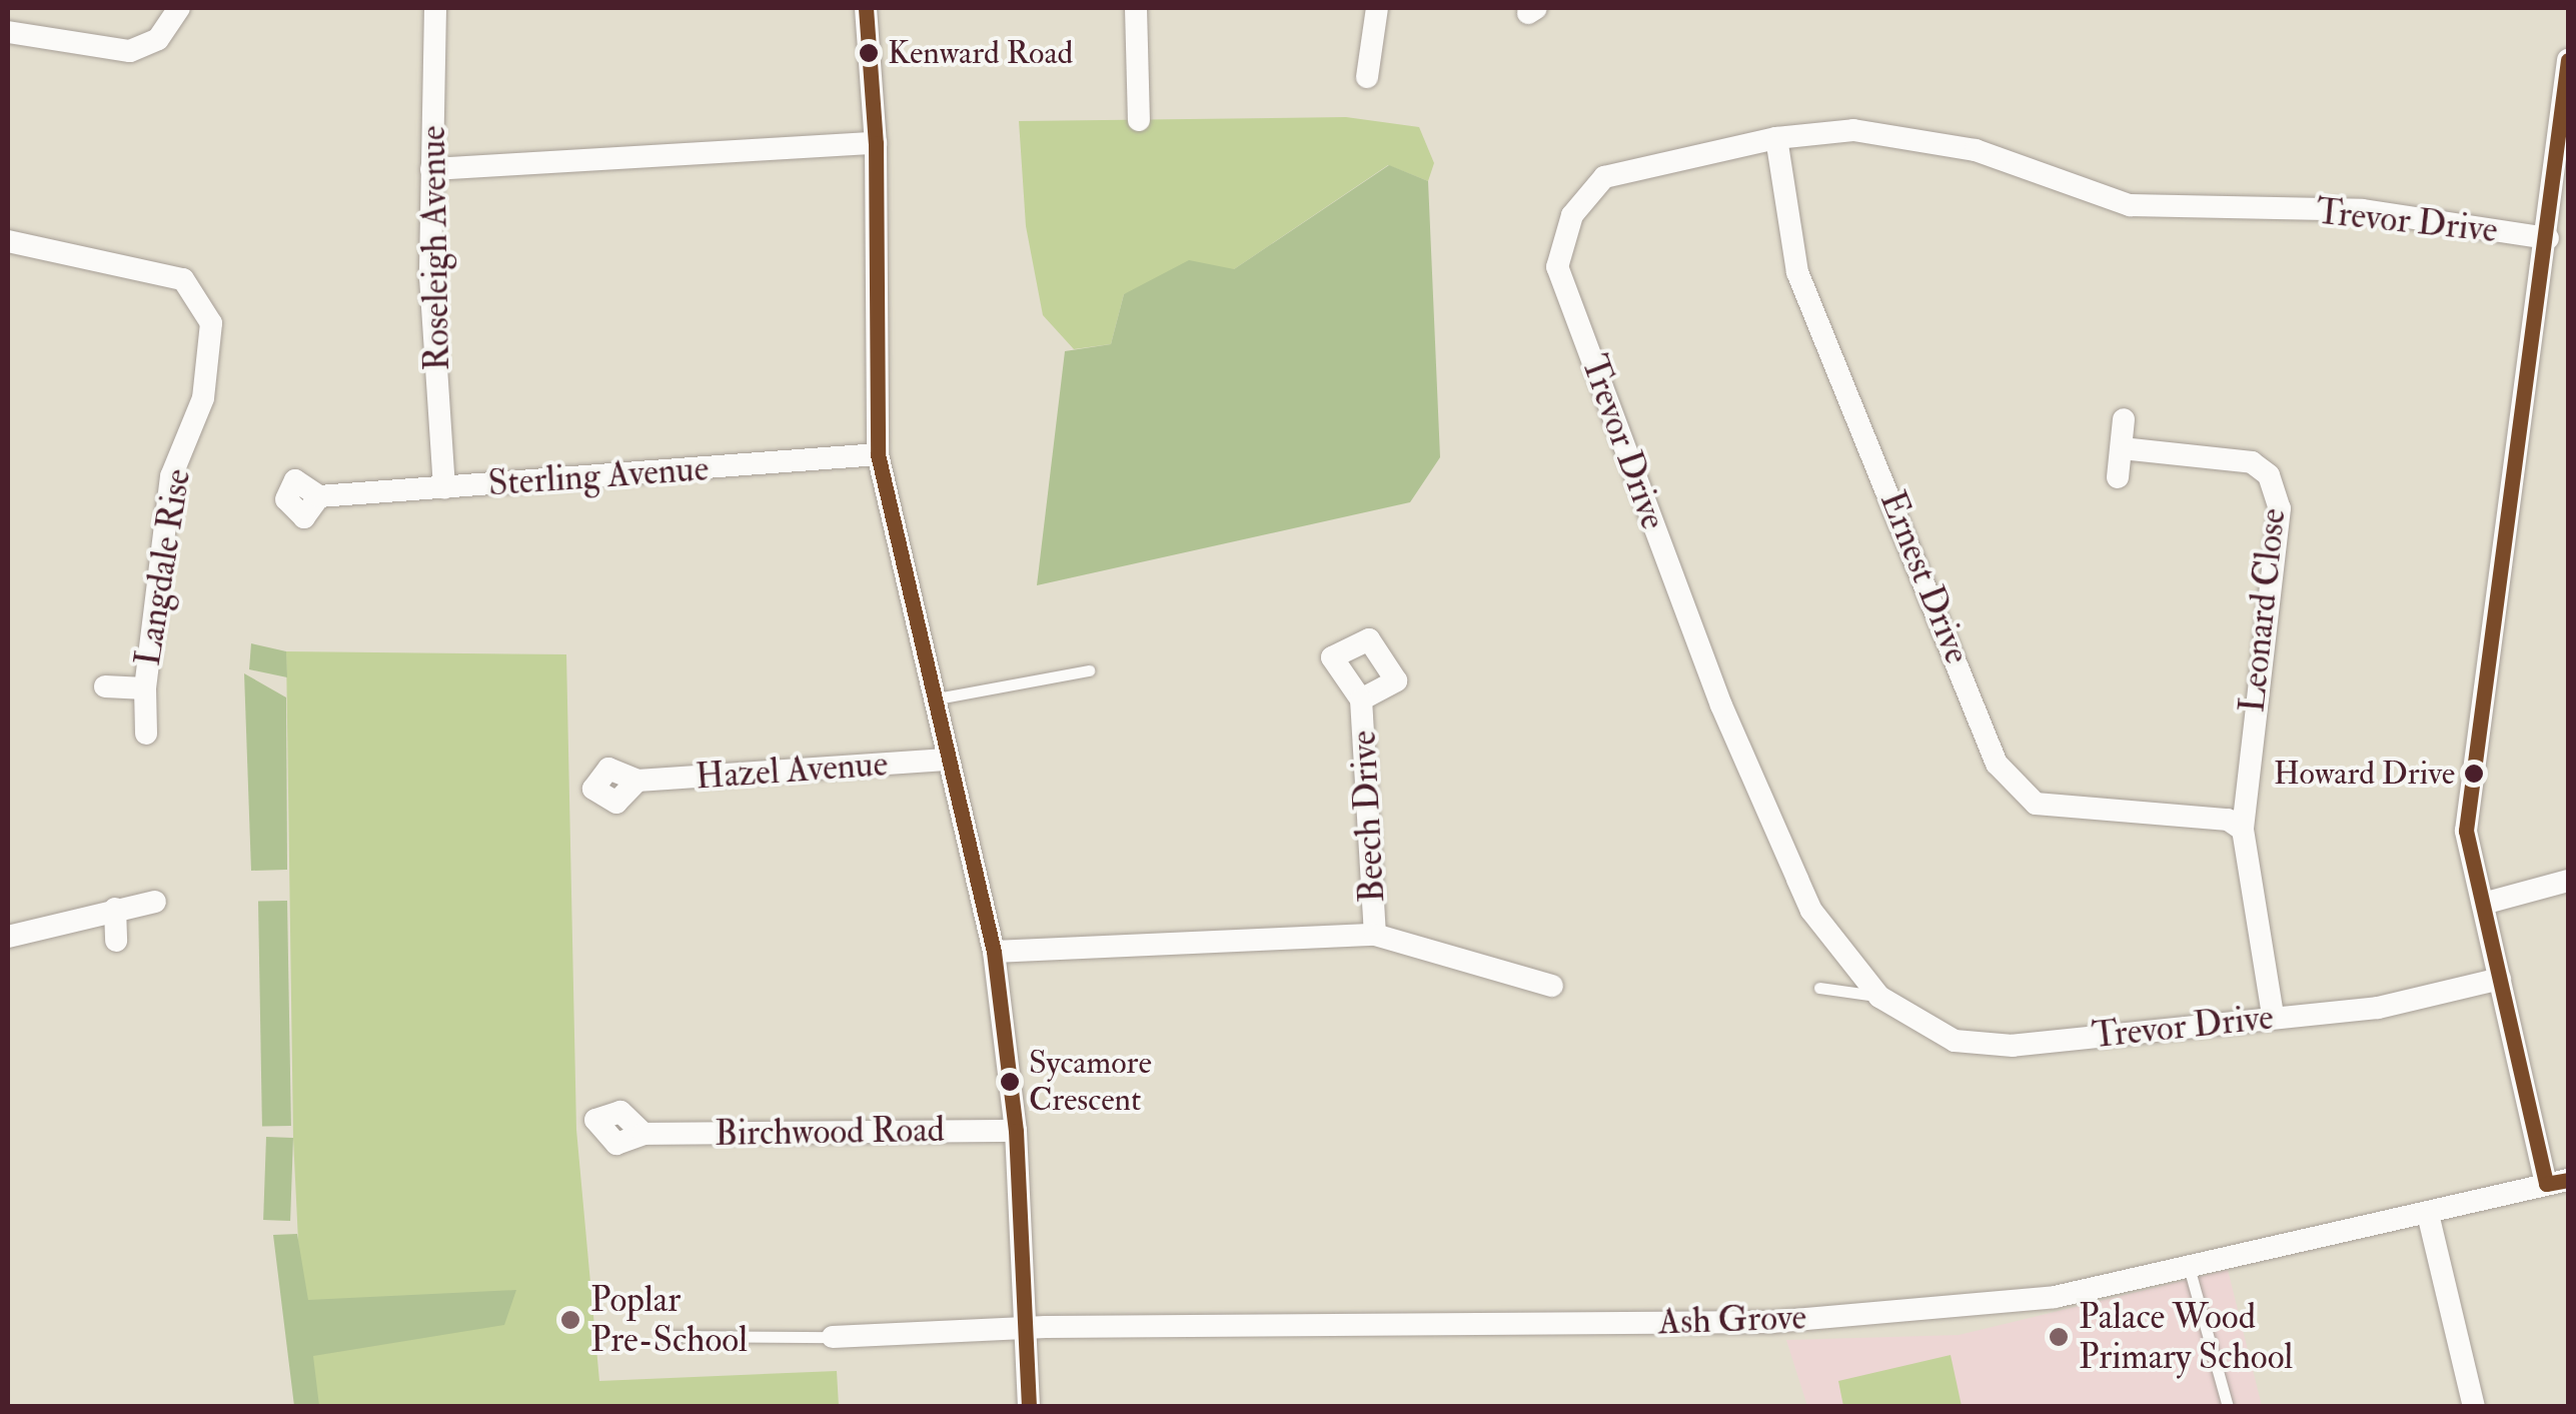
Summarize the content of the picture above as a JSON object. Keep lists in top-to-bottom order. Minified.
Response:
{"streets":{"street":["Trevor Drive","Roseleigh Avenue","Sterling Avenue","Langdale Rise","Ernest Drive","Leonard Close","Hazel Avenue","Beech Drive","Birchwood Road","Ash Grove"]},"crossings":[["Trevor Drive","Ernest Drive"],["Trevor Drive","Leonard Close"],["Roseleigh Avenue","Sterling Avenue"],["Ernest Drive","Leonard Close"]],"places":["Kenward Road","Howard Drive","Sycamore Crescent","Poplar Pre-School","Palace Wood Primary School"]}
